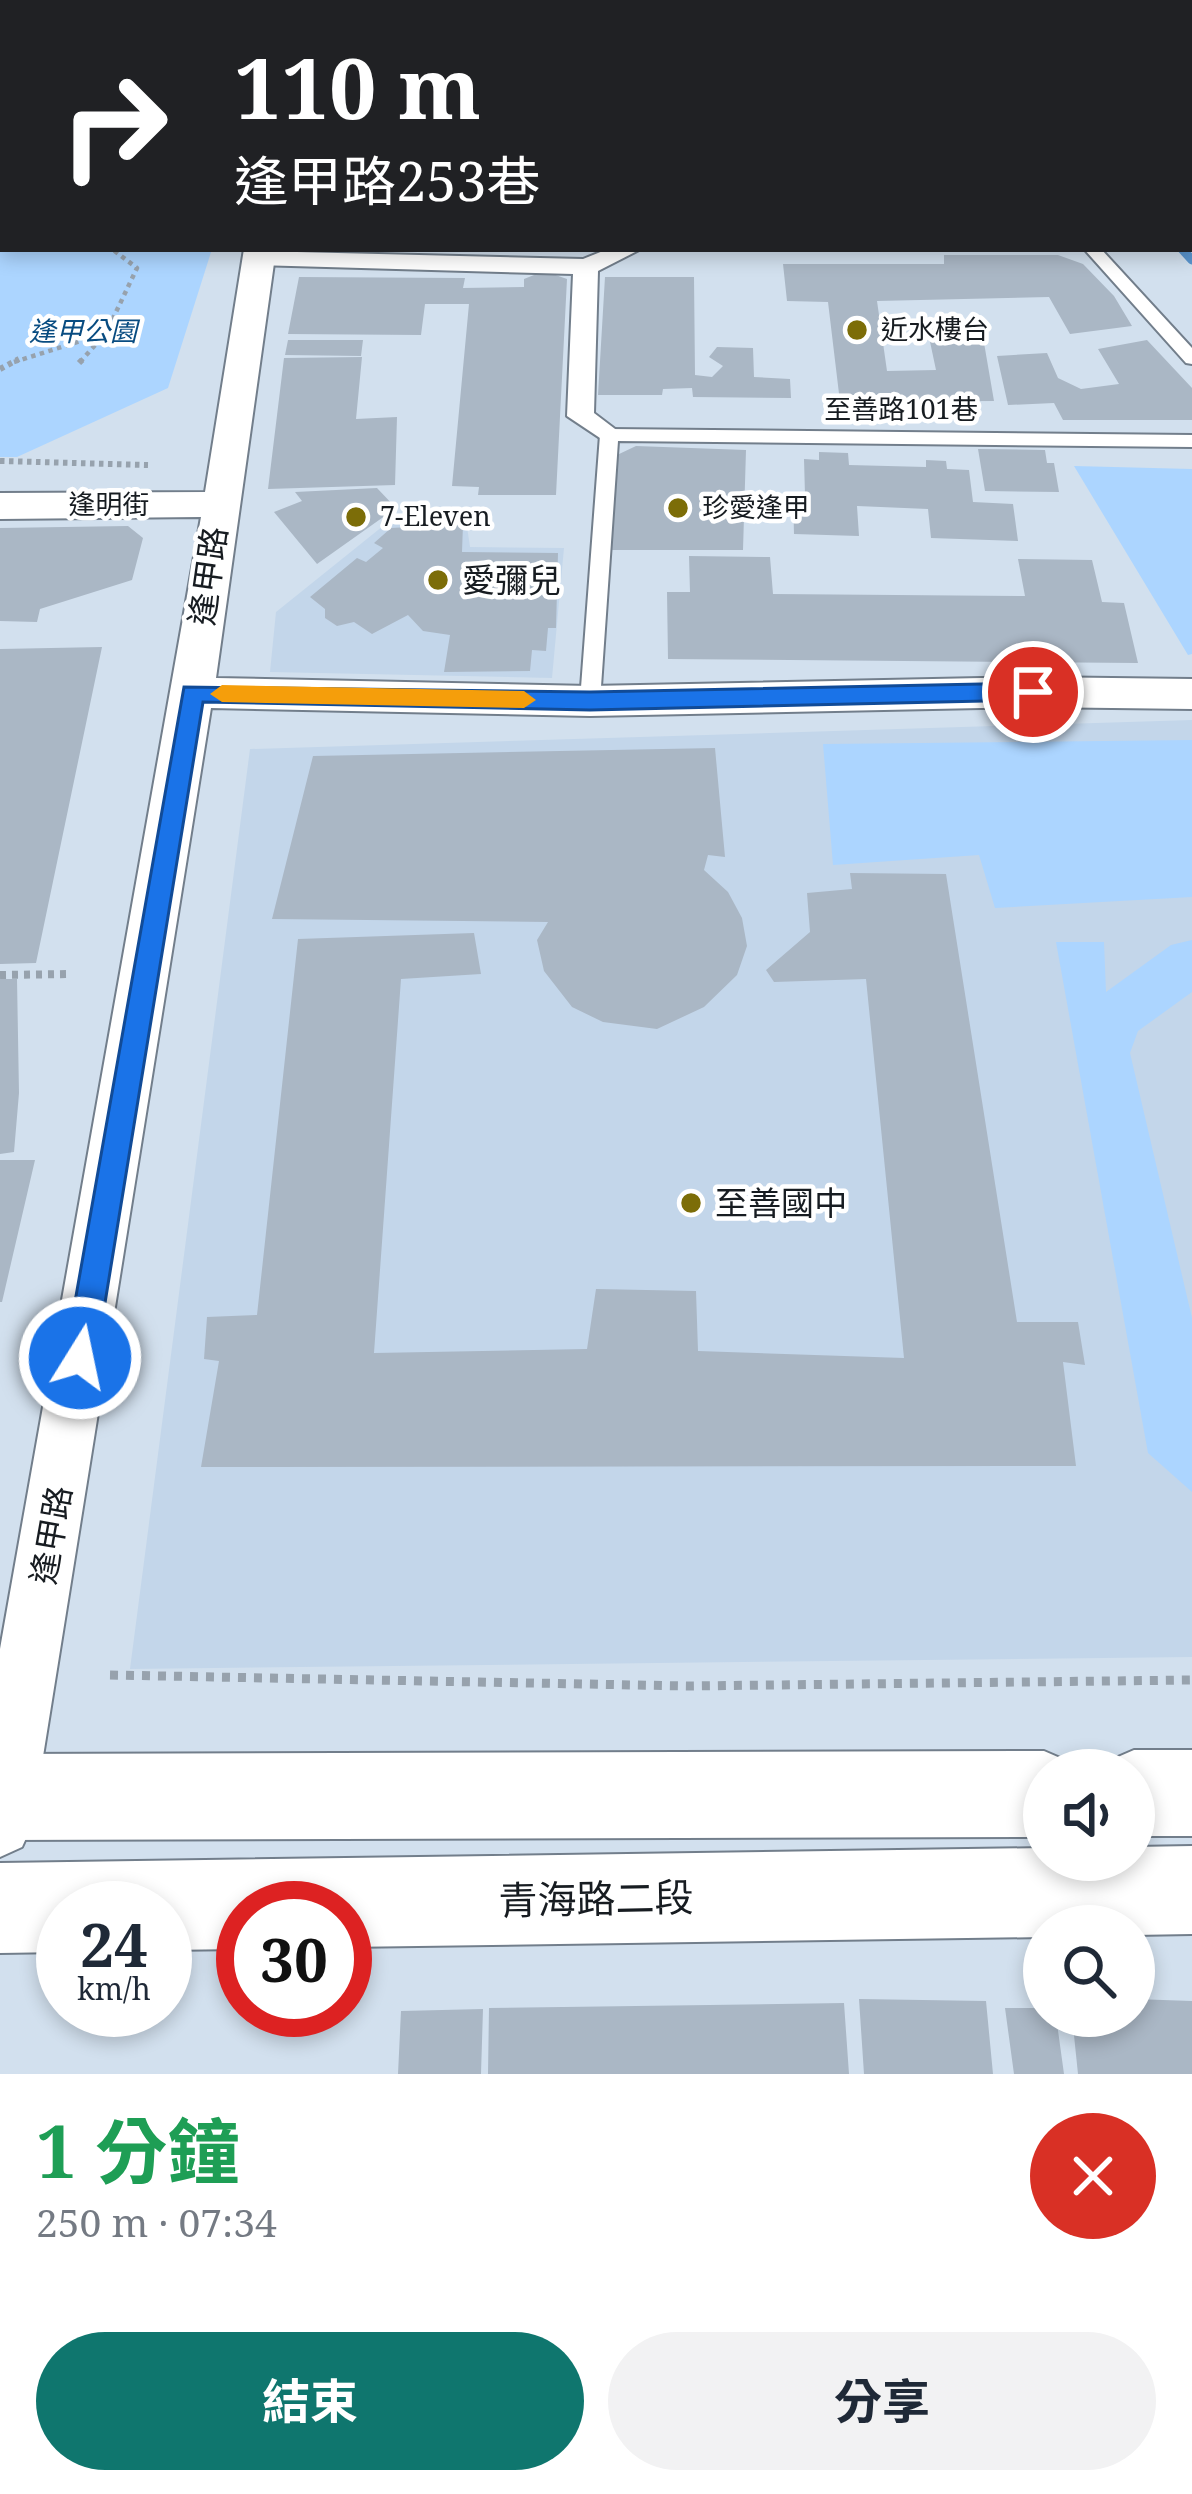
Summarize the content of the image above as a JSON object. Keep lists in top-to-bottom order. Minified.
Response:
{"streets":{"main road":["青海路二段"],"street":["逢明街","逢甲路"],"lane":["至善路101巷"]},"crossings":[["逢明街","逢甲路"]],"parks":["逢甲公園"],"places":["近水樓台","珍愛逢甲","7-Eleven","愛彌兒","至善國中"],"page":{"turn":["110 m","逢甲路253巷"],"speed":"24 km/h","limit":"30","heading":["1 分鐘","250 m · 07:34"],"buttons":["結束","分享"]}}
